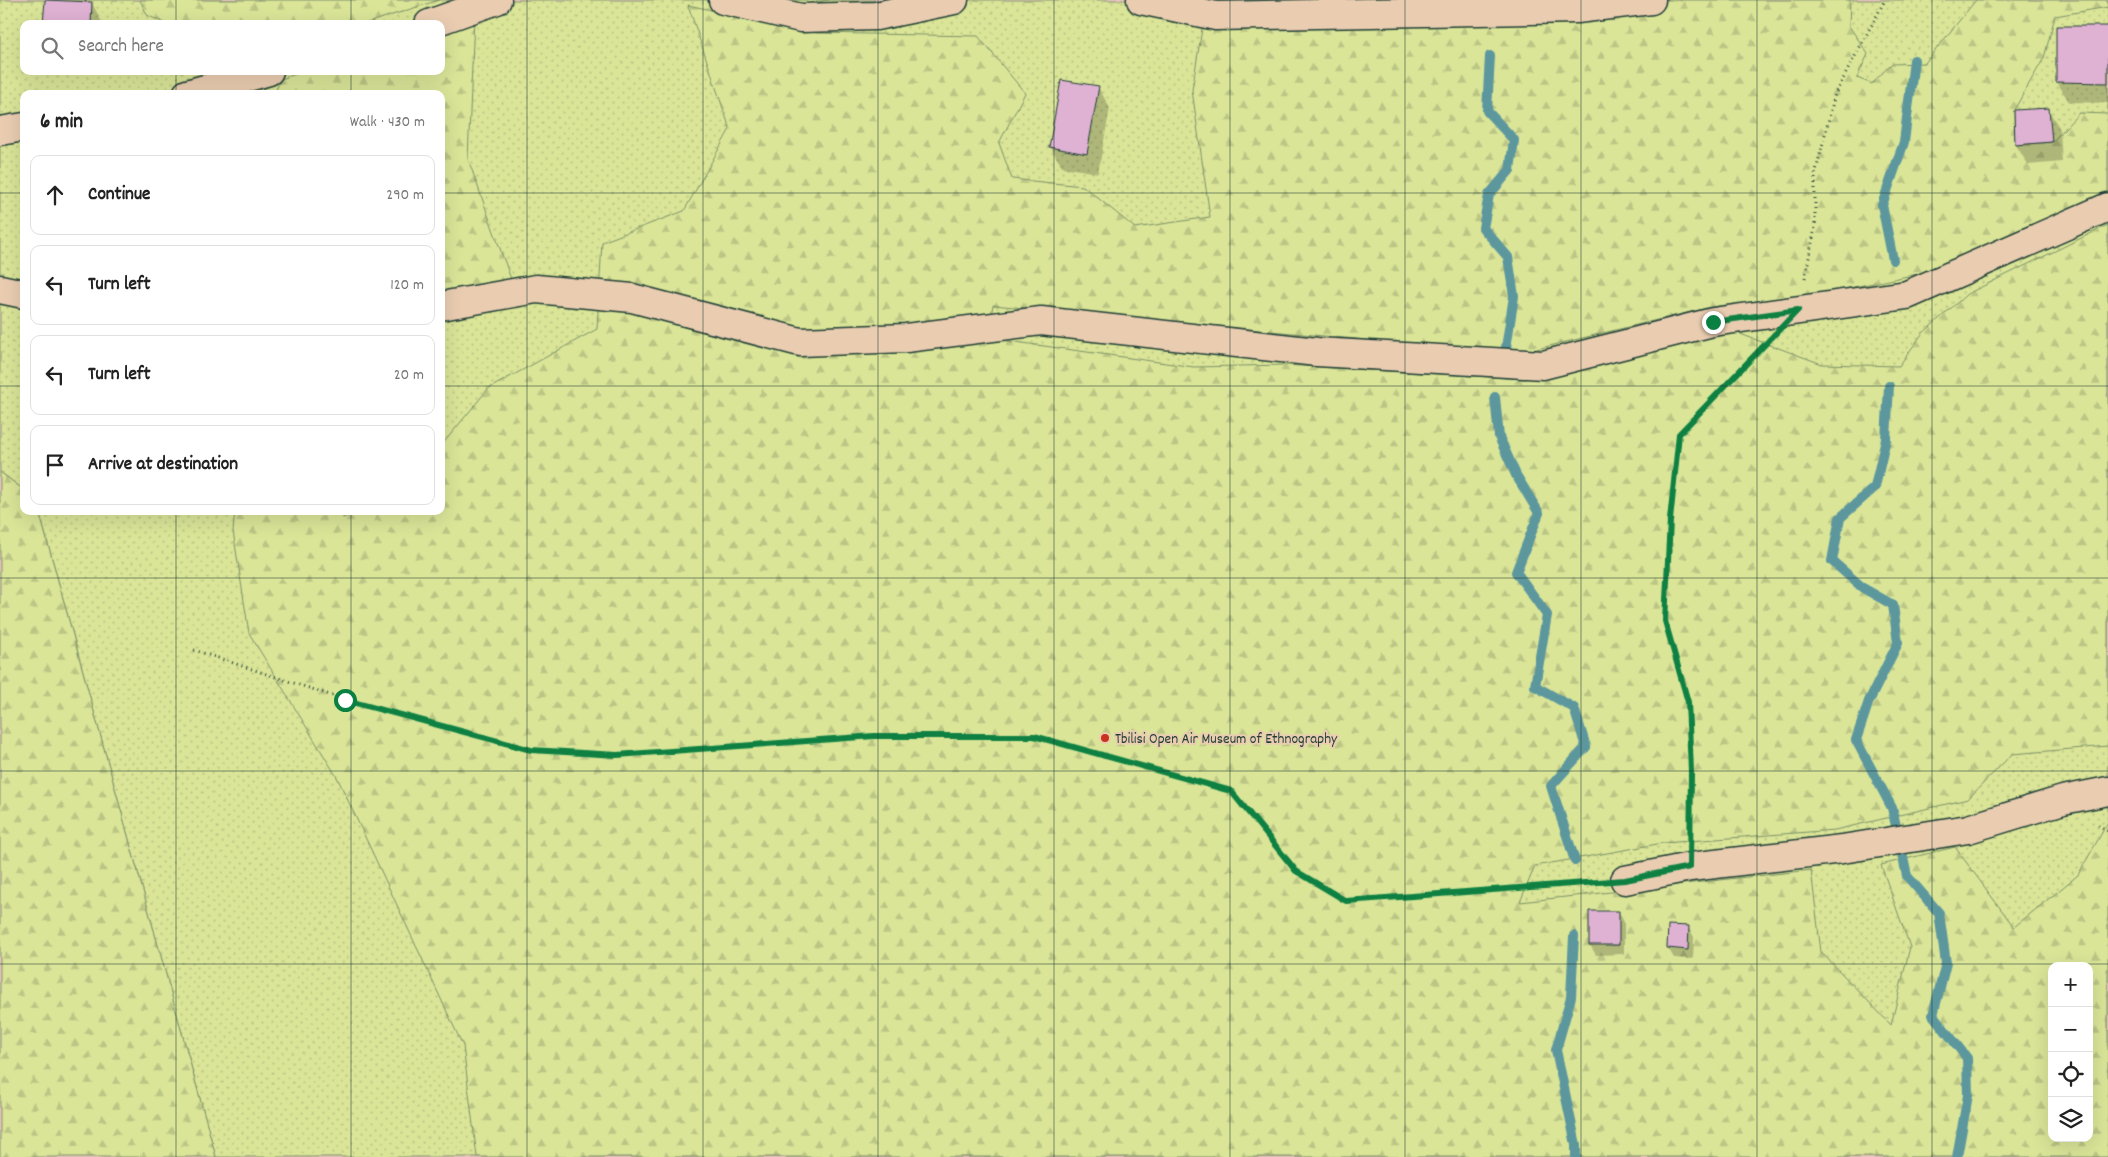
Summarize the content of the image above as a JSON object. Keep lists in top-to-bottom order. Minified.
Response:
{"places":["Tbilisi Open Air Museum of Ethnography"],"page":{"search":"Search here","heading":["6 min","Walk · 430 m"],"list":[["Continue","290 m"],["Turn left","120 m"],["Turn left","20 m"],"Arrive at destination"],"map_buttons":["+","−"]}}
